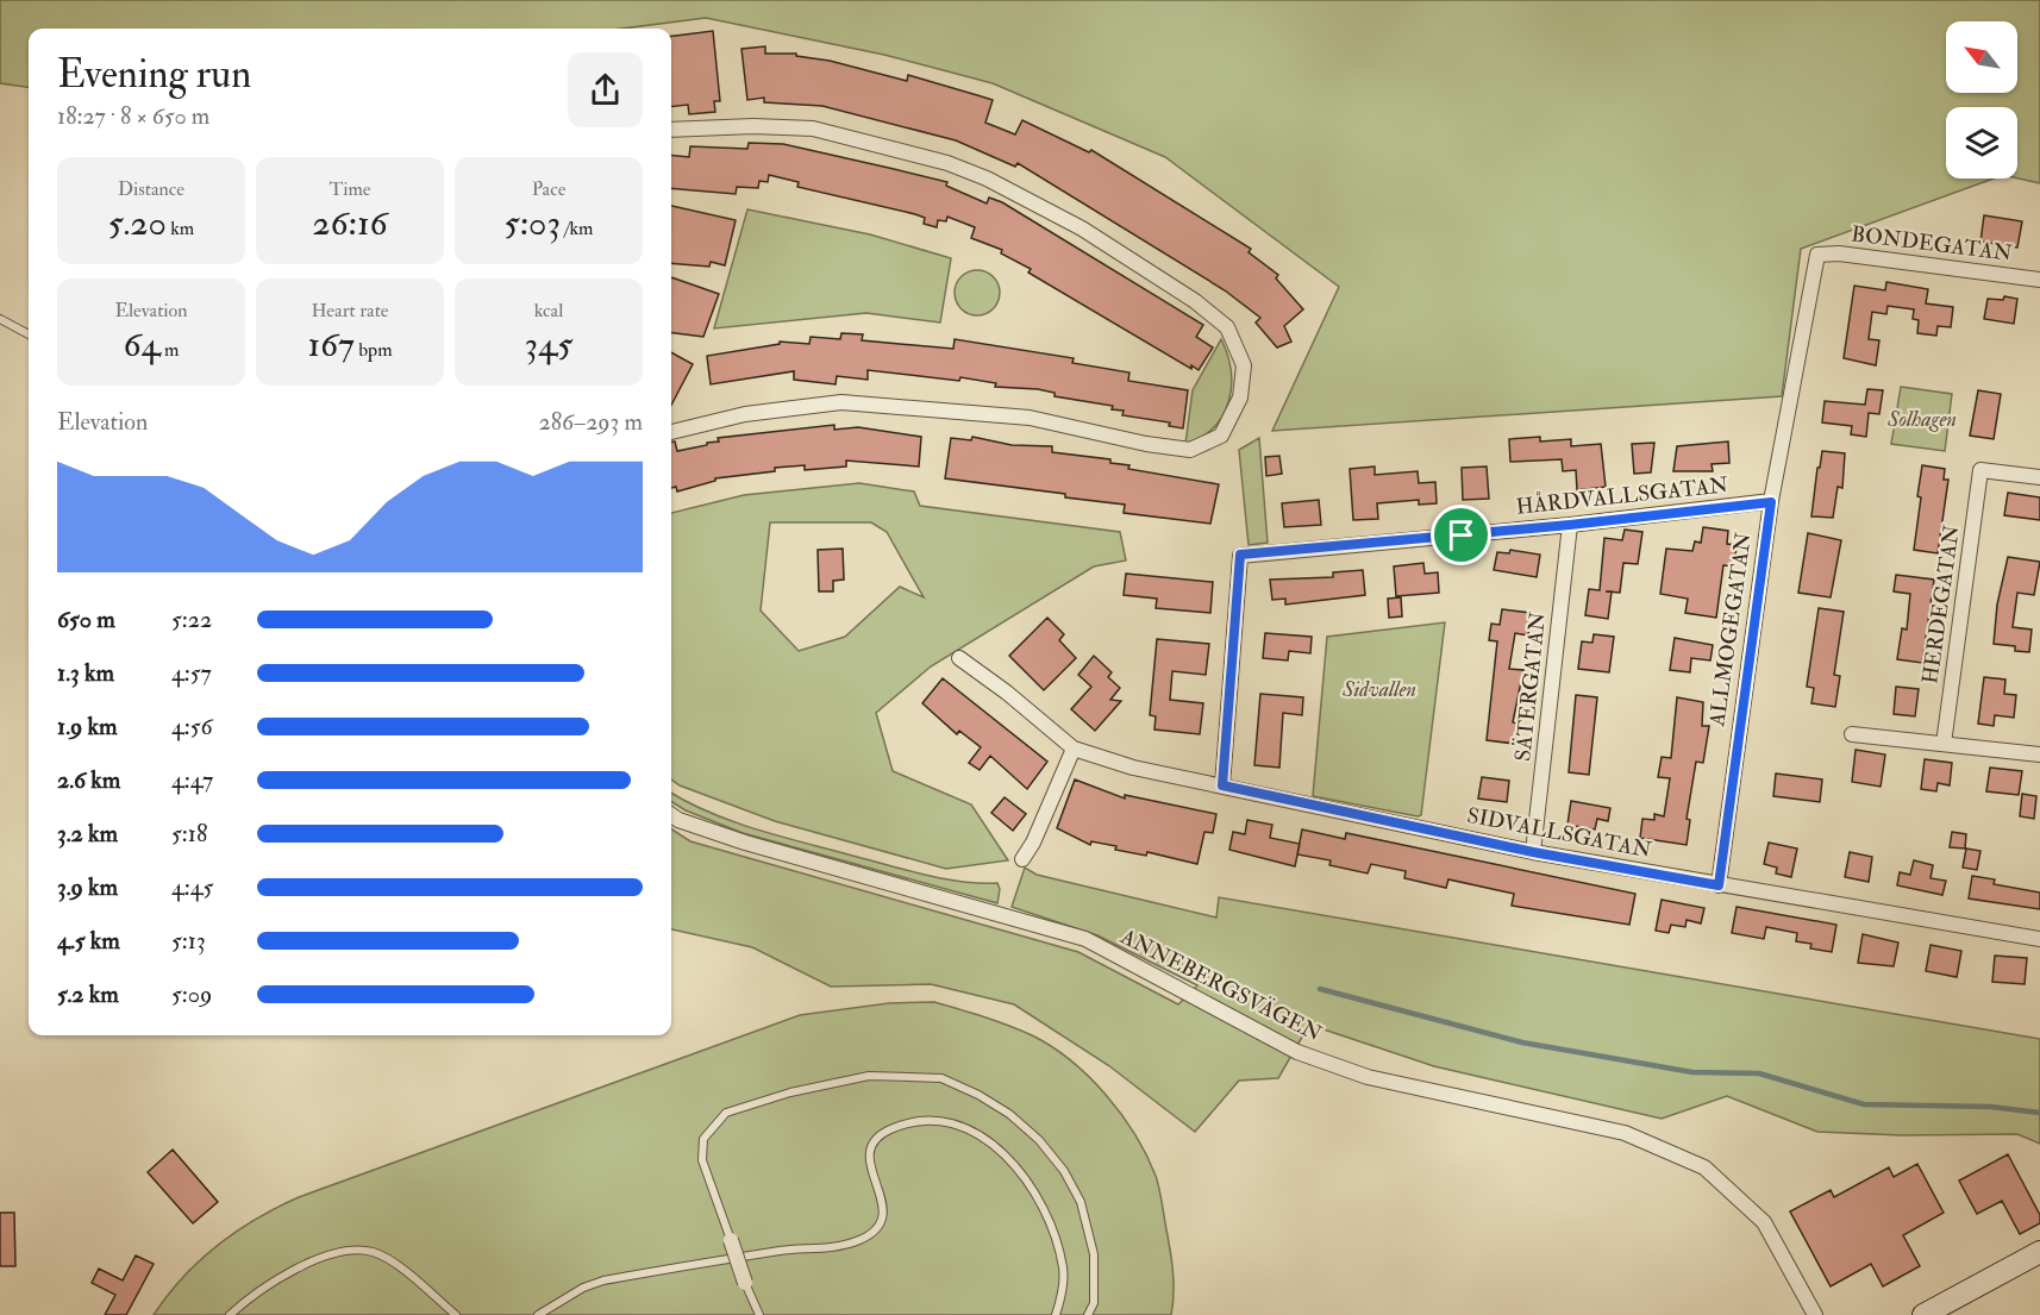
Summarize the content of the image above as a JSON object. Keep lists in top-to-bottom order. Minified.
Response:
{"streets":{"street":["BONDEGATAN","HÅRDVALLSGATAN","HERDEGATAN","ALLMOGEGATAN","SÄTERGATAN","SIDVALLSGATAN","ANNEBERGSVÄGEN"]},"crossings":[["BONDEGATAN","ALLMOGEGATAN"],["HÅRDVALLSGATAN","ALLMOGEGATAN"],["HÅRDVALLSGATAN","SÄTERGATAN"],["HÅRDVALLSGATAN","SIDVALLSGATAN"],["ALLMOGEGATAN","SIDVALLSGATAN"],["SÄTERGATAN","SIDVALLSGATAN"]],"parks":["Solhagen","Sidvallen"],"north":"top left","page":{"heading":["Evening run","18:27 · 8 × 650 m"],"stats":[["Distance","5.20 km"],["Time","26:16"],["Pace","5:03 /km"],["Elevation","64 m"],["Heart rate","167 bpm"],["kcal","345"]],"chart":["Elevation","286–293 m"],"list":[{"name":"650 m","note":"5:22"},{"name":"1.3 km","note":"4:57"},{"name":"1.9 km","note":"4:56"},{"name":"2.6 km","note":"4:47"},{"name":"3.2 km","note":"5:18"},{"name":"3.9 km","note":"4:45"},{"name":"4.5 km","note":"5:13"},{"name":"5.2 km","note":"5:09"}]}}
